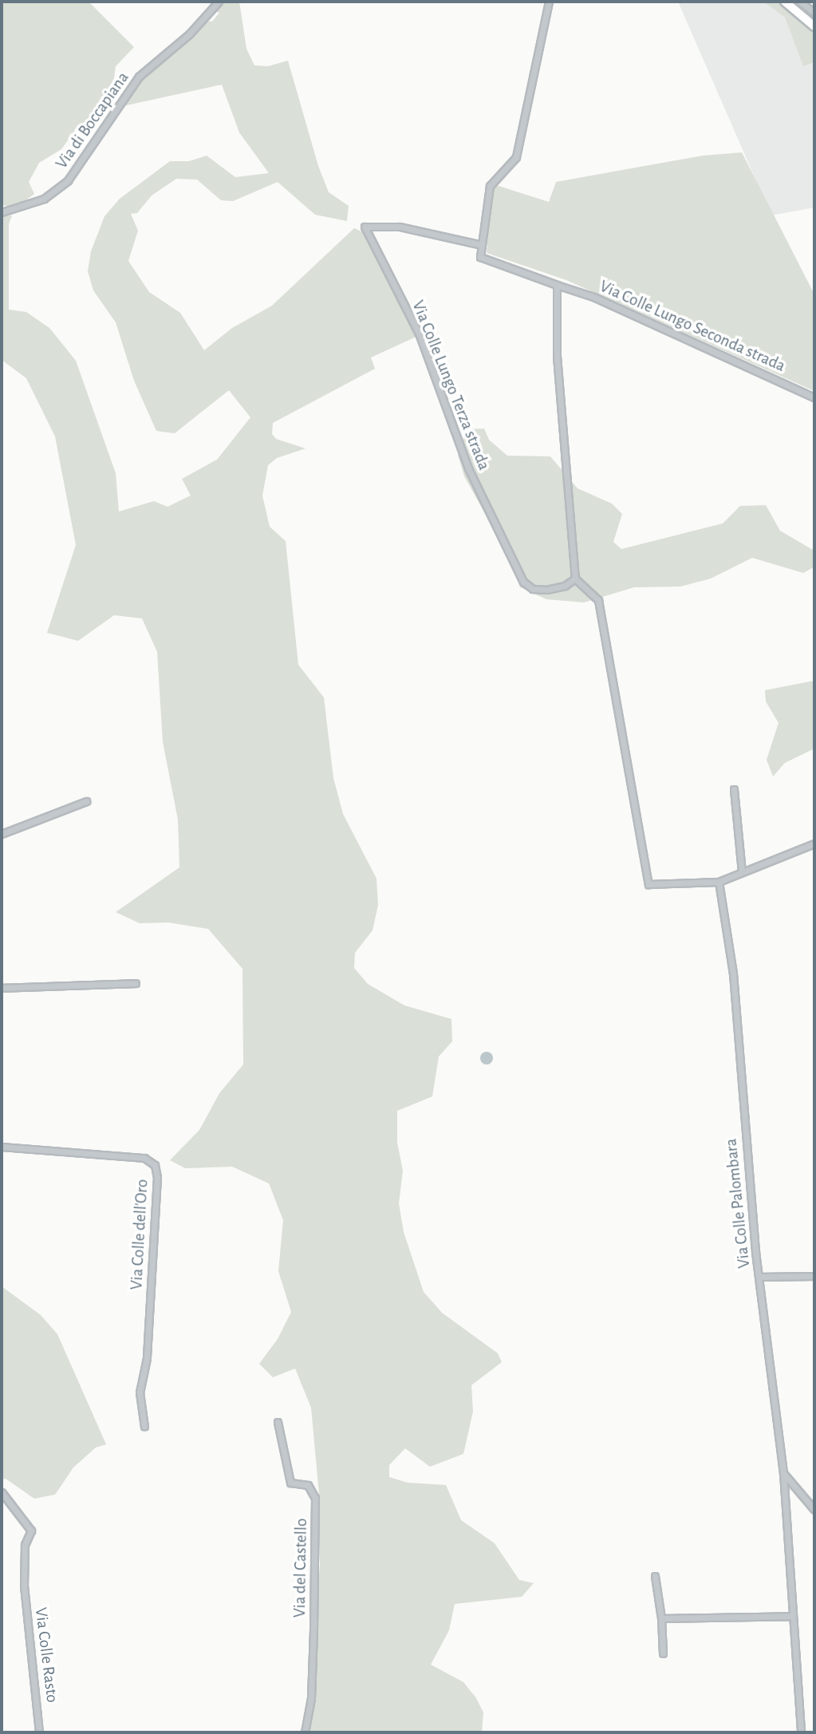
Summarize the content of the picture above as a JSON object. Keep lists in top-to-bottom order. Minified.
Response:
{"streets":{"street":["Via di Boccapiana","Via Colle Lungo Seconda strada","Via Colle Lungo Terza strada","Via Colle Palombara","Via Colle dell'Oro","Via del Castello","Via Colle Rasto"]}}
